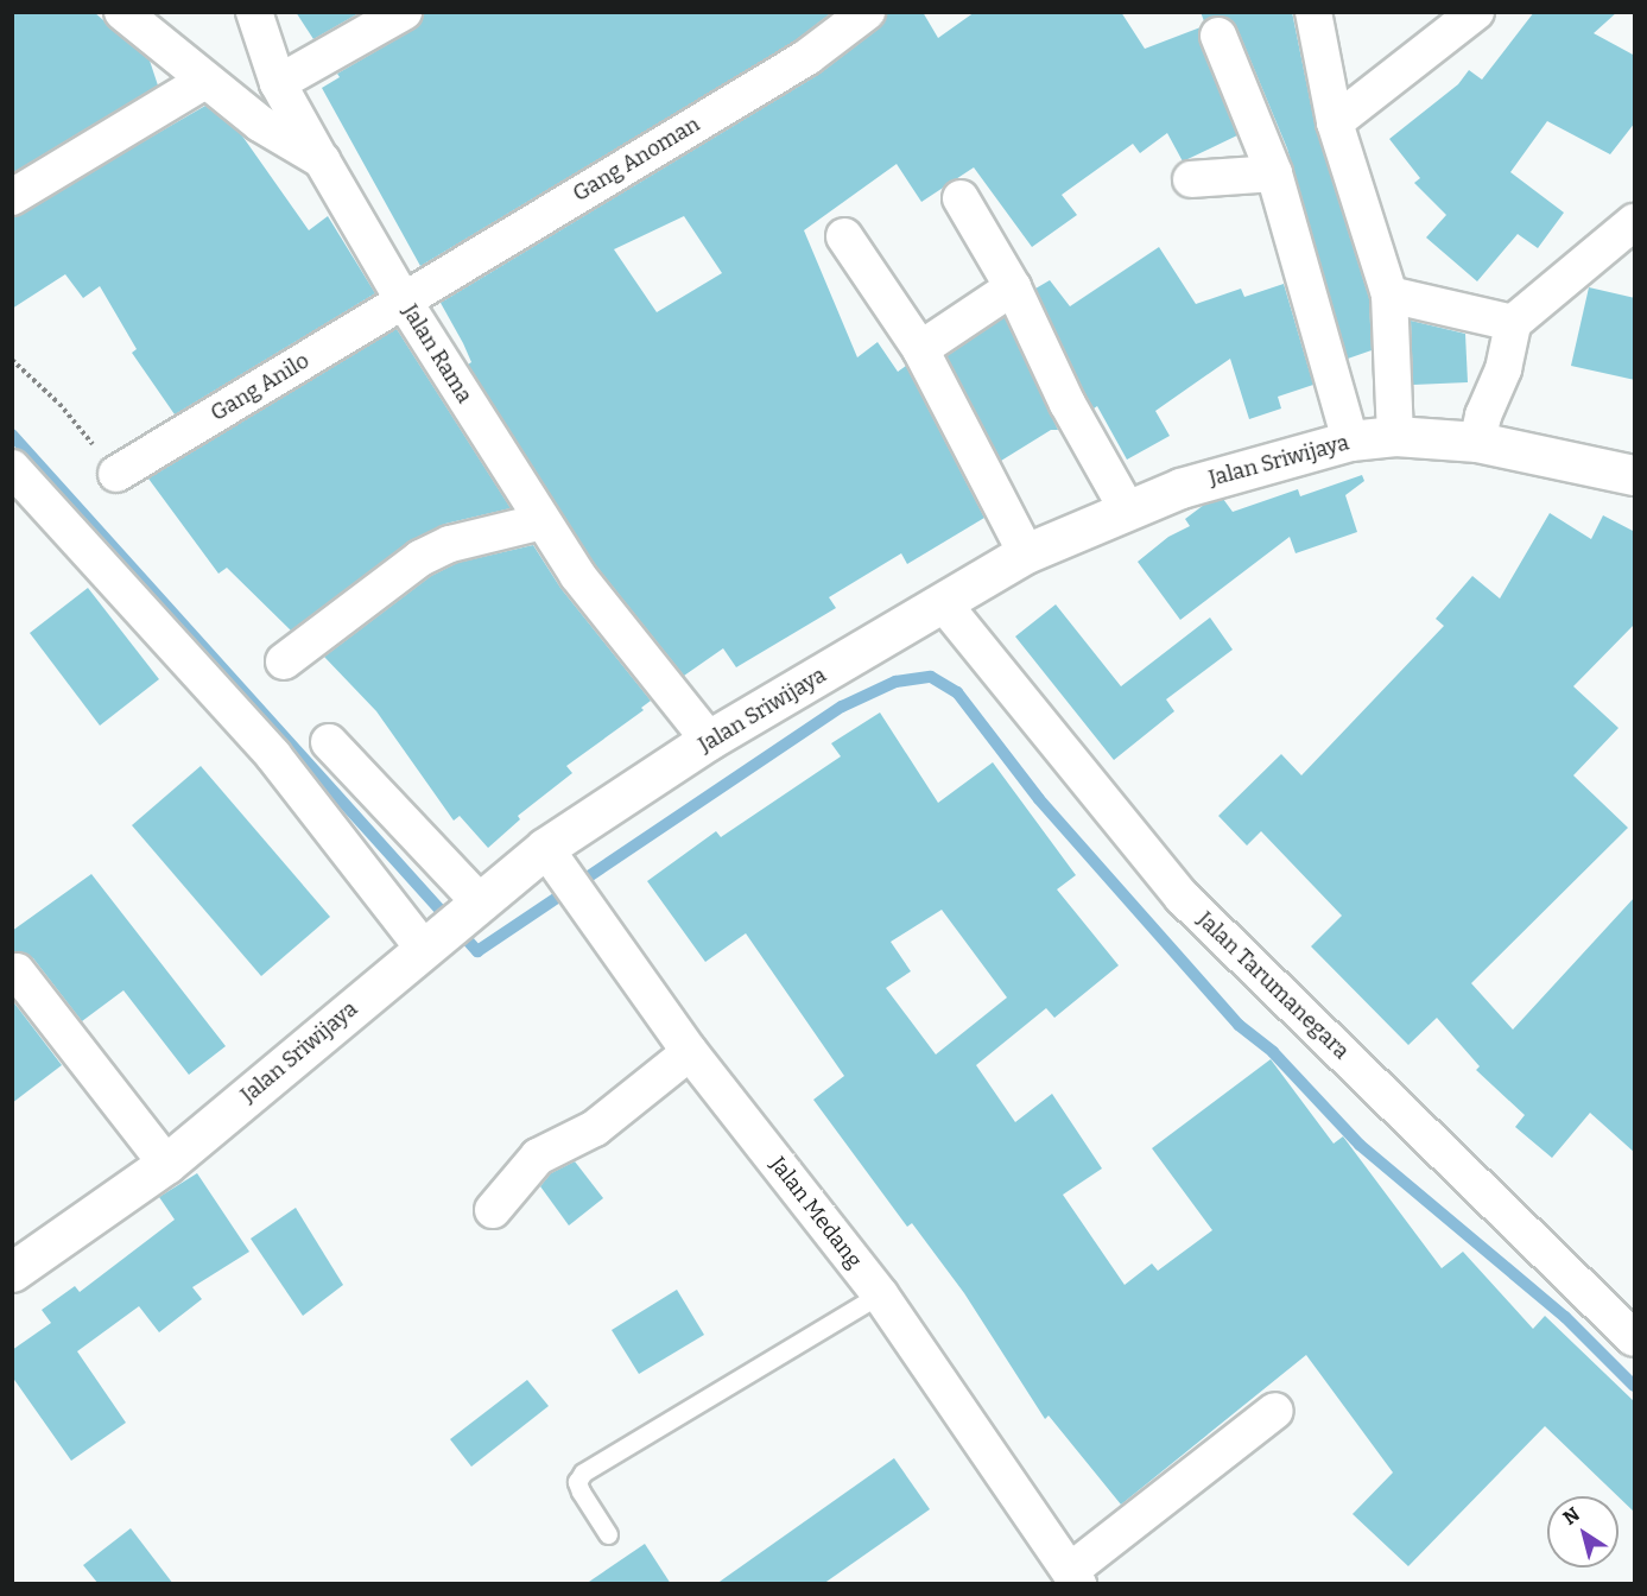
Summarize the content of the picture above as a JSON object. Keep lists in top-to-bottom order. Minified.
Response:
{"streets":{"main road":["Jalan Sriwijaya"],"street":["Gang Anoman","Jalan Rama","Gang Anilo","Jalan Tarumanegara","Jalan Medang"]},"crossings":[["Gang Anoman","Jalan Rama"],["Gang Anoman","Gang Anilo"],["Jalan Rama","Gang Anilo"],["Jalan Rama","Jalan Sriwijaya"],["Jalan Sriwijaya","Jalan Tarumanegara"],["Jalan Sriwijaya","Jalan Medang"]],"north":"top left"}
